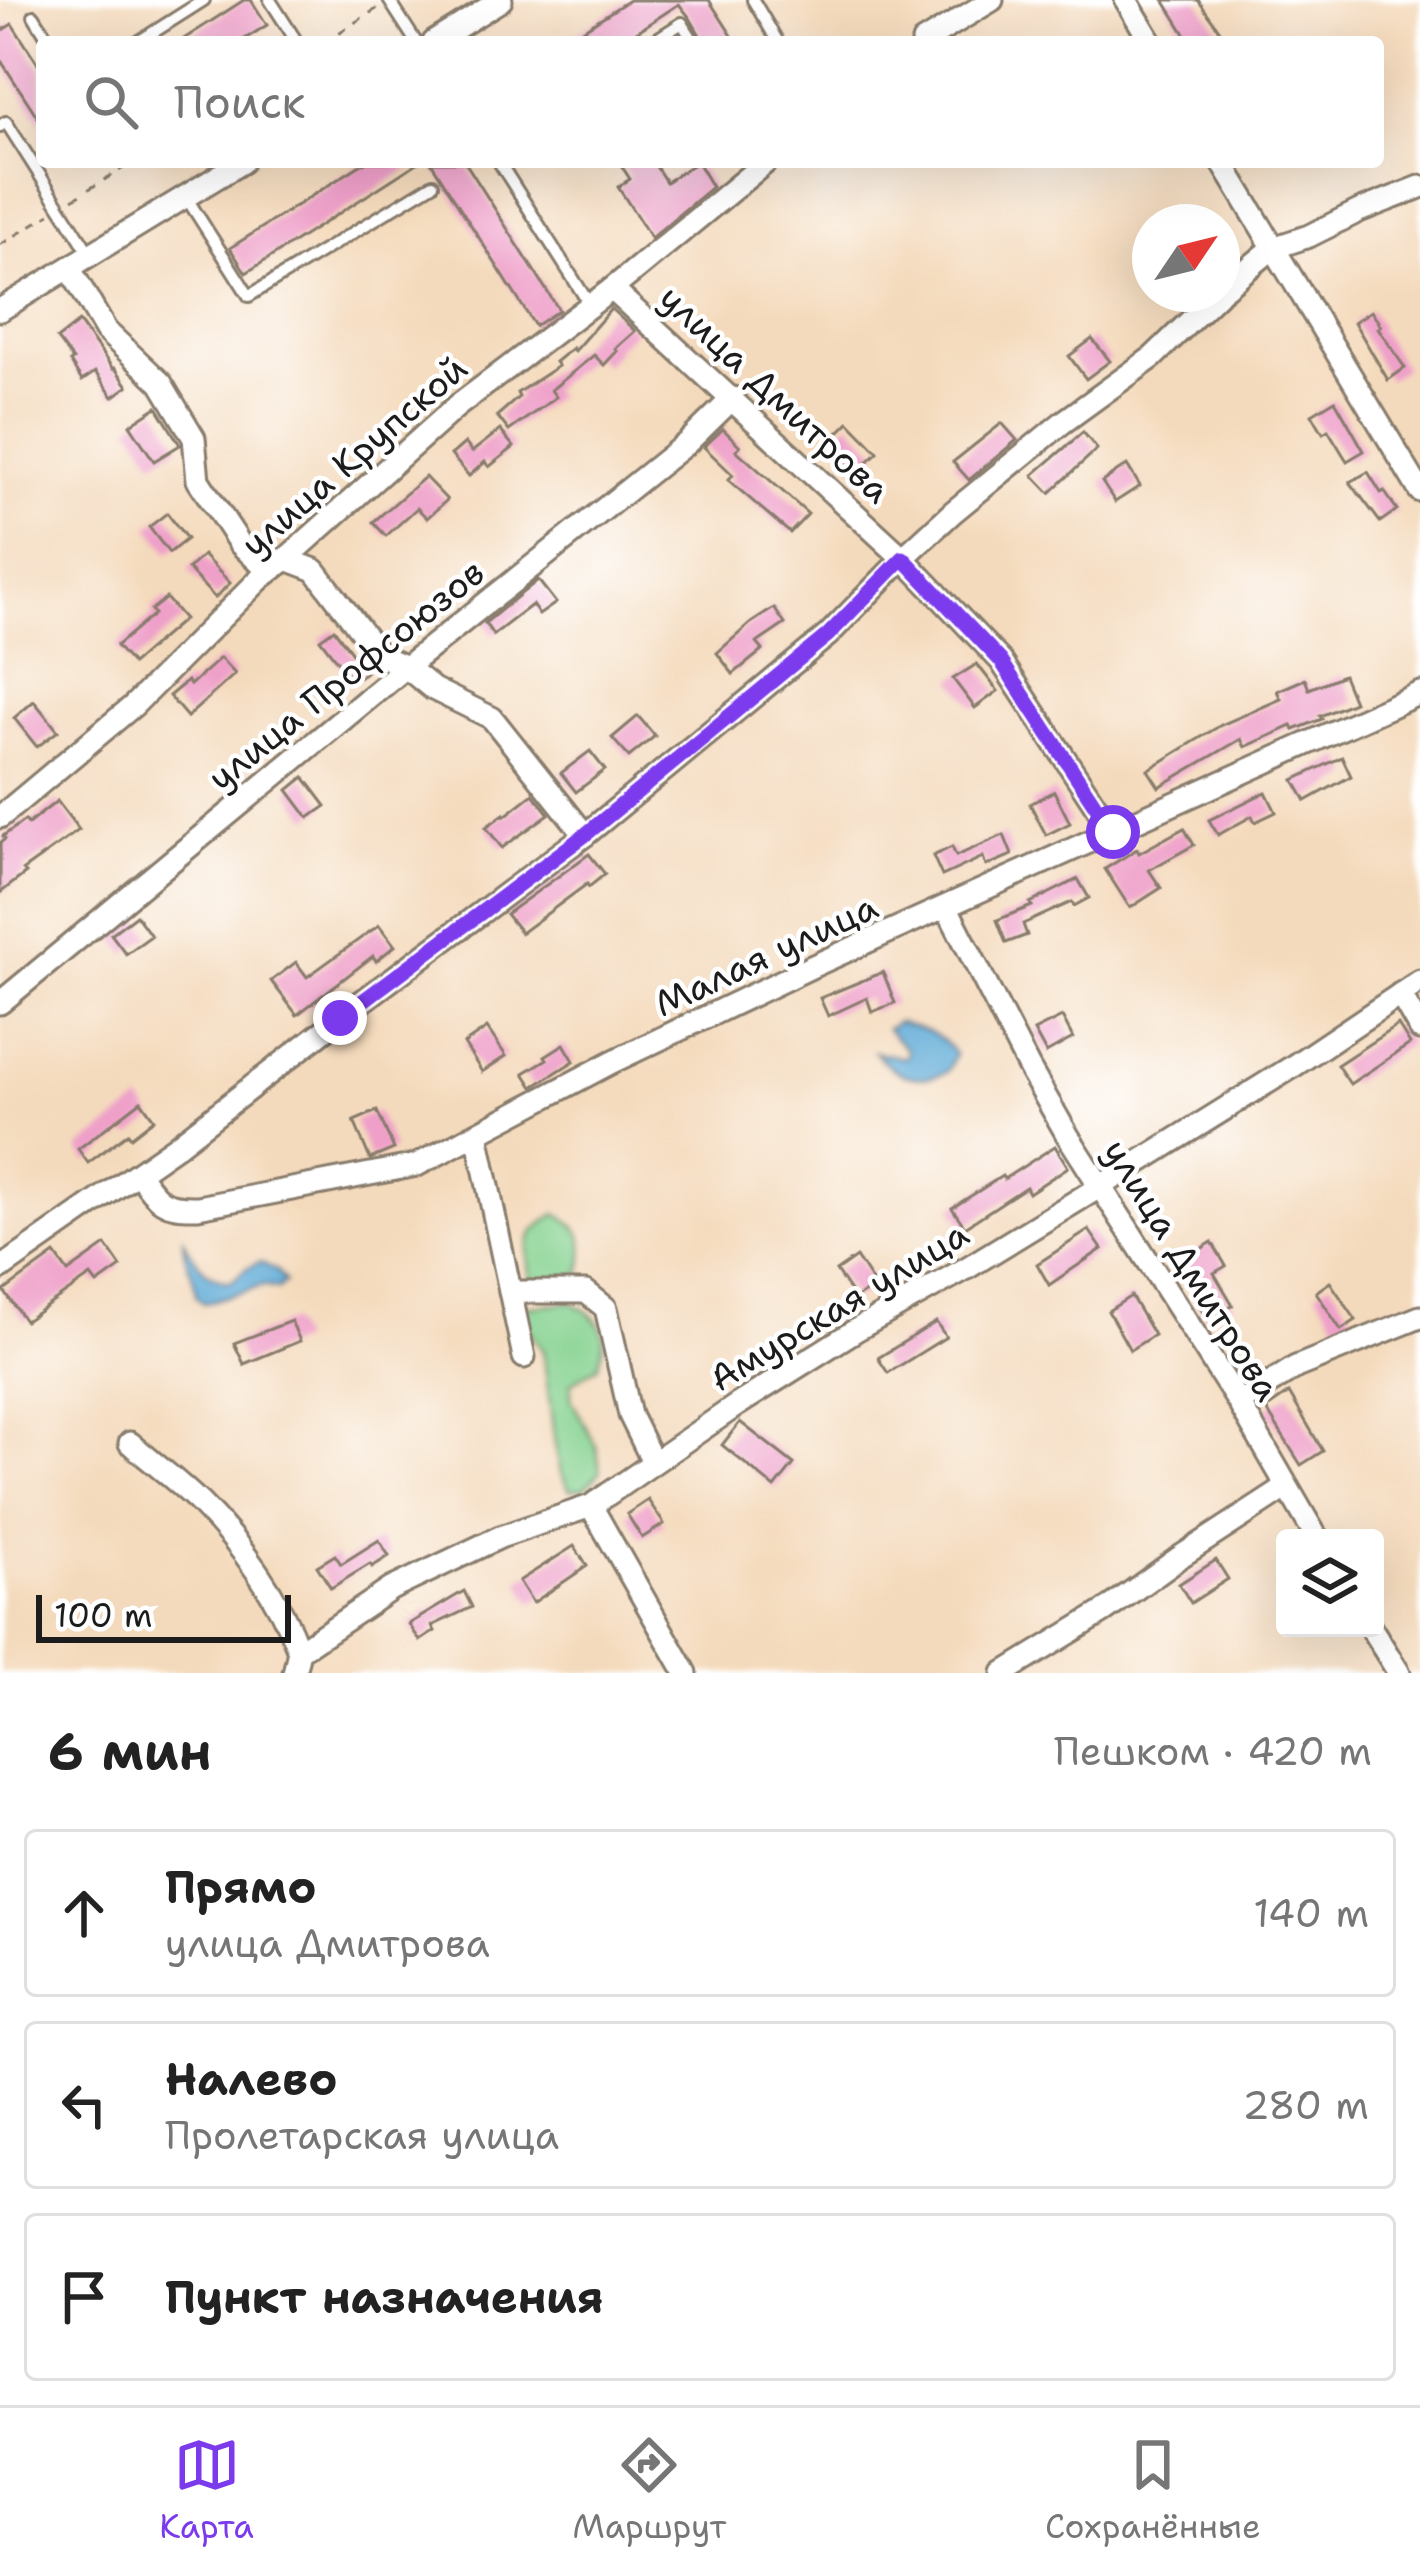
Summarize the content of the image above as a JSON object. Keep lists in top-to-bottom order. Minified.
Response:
{"streets":{"street":["улица Дмитрова","улица Крупской","улица Профсоюзов","Малая улица","Амурская улица"]},"crossings":[["улица Дмитрова","улица Крупской"],["улица Дмитрова","улица Профсоюзов"],["улица Дмитрова","Малая улица"],["улица Дмитрова","Амурская улица"]],"scale_bar":"100 m","north":"top right","page":{"search":"Поиск","scale":"100 m","heading":["6 мин","Пешком · 420 m"],"list":[["Прямо","улица Дмитрова","140 m"],["Налево","Пролетарская улица","280 m"],"Пункт назначения"],"nav":["Карта","Маршрут","Сохранённые"]}}
